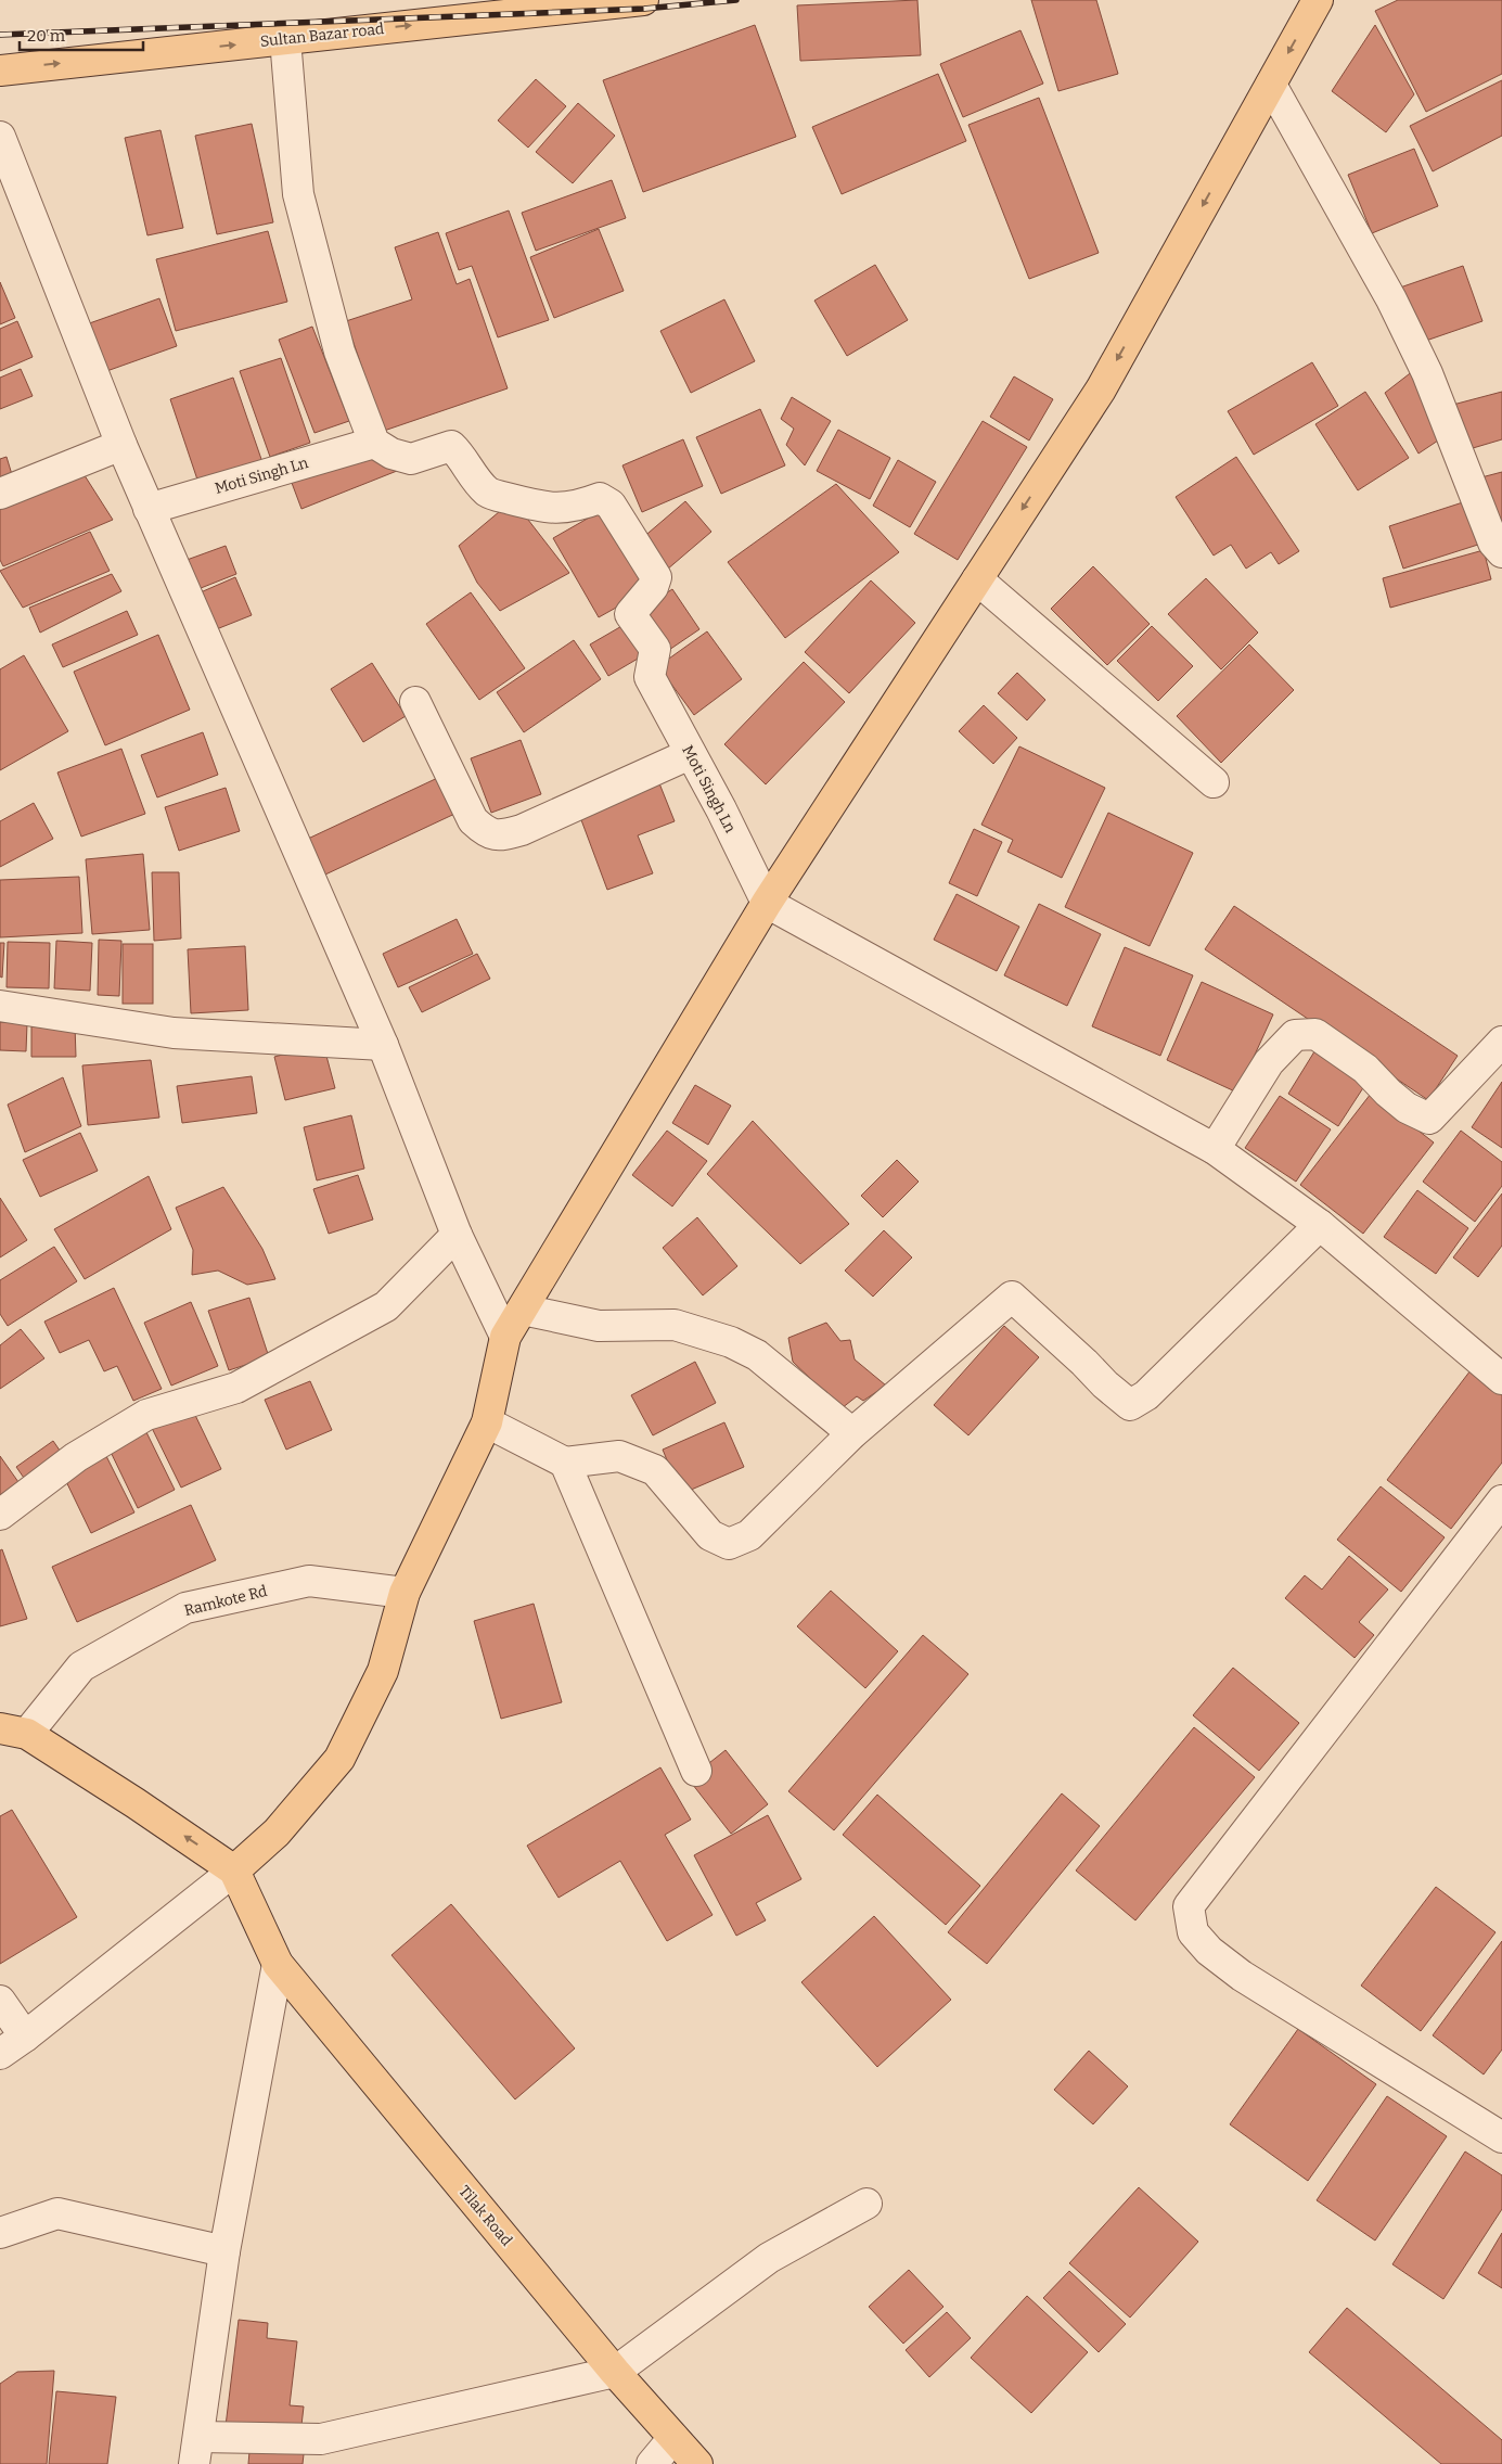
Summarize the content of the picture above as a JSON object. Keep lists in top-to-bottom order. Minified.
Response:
{"streets":{"main road":["Sultan Bazar road","Tilak Road"],"street":["Moti Singh Ln","Ramkote Rd"]},"one_way":["Sultan Bazar road"],"scale_bar":"20 m"}
